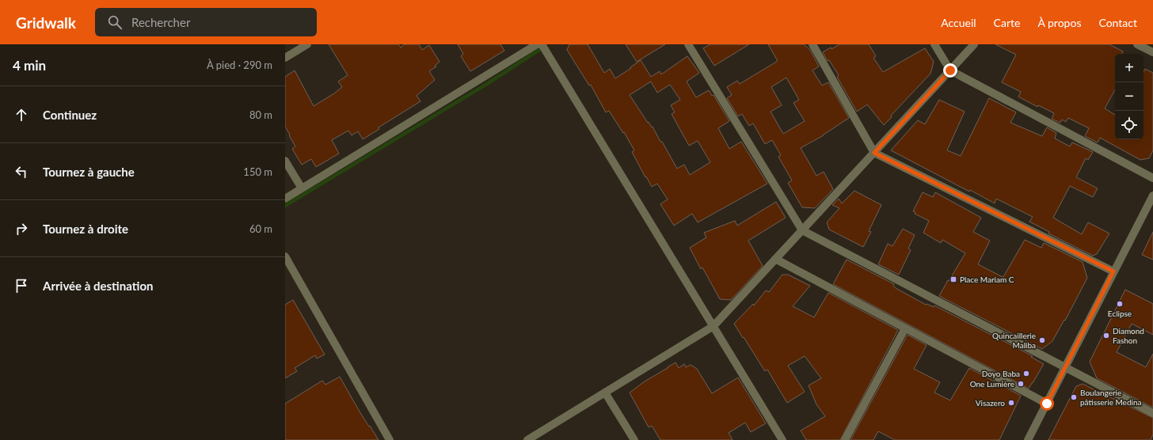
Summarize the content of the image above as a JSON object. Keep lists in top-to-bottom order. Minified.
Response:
{"places":{"transit":["Place Mariam C"],"other":["Eclipse","Diamond Fashon","Quincaillerie Maliba","Doyo Baba","One Lumière","Boulangerie pâtisserie Medina","Visazero"]},"page":{"header":"Gridwalk","search":"Rechercher","nav":["Accueil","Carte","À propos","Contact"],"heading":["4 min","À pied · 290 m"],"map_buttons":["+","−"],"list":[["Continuez","80 m"],["Tournez à gauche","150 m"],["Tournez à droite","60 m"],"Arrivée à destination"]}}
